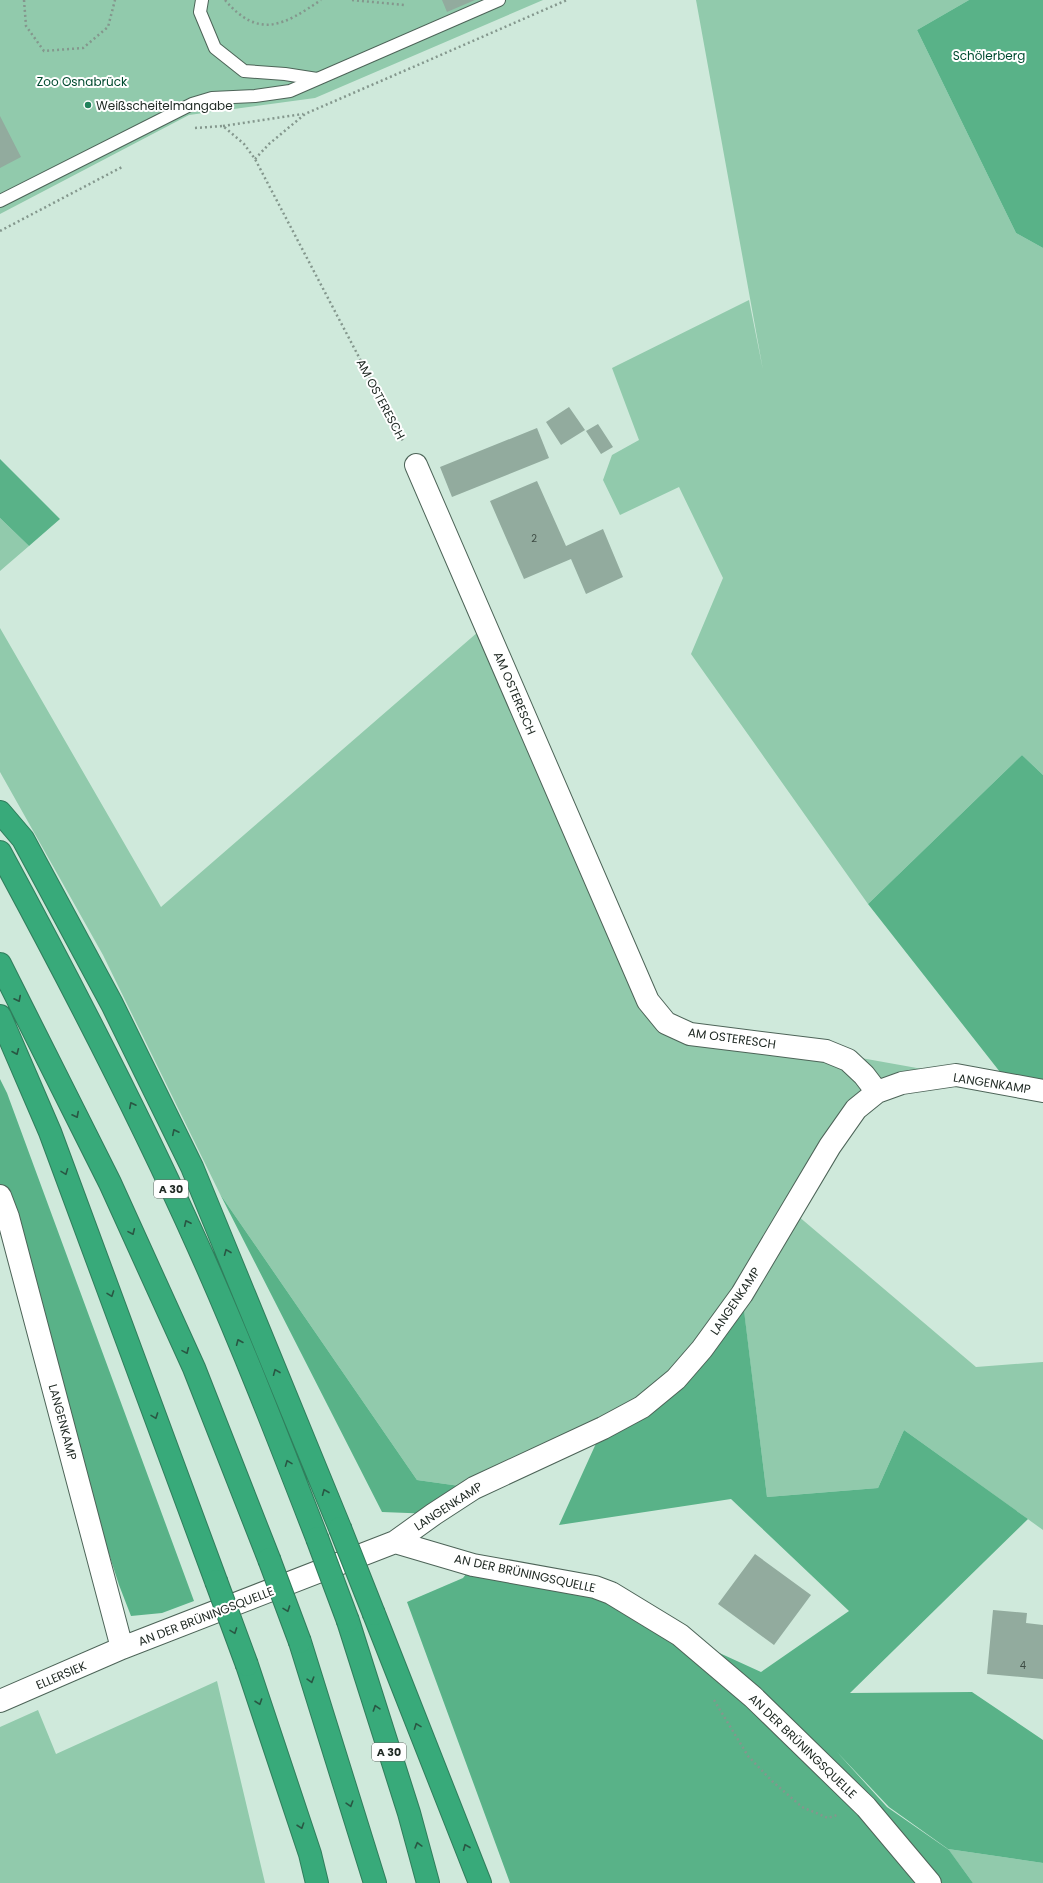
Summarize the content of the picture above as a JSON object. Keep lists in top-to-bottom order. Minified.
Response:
{"streets":{"highway":["A 30"],"street":["AM OSTERESCH","LANGENKAMP","AN DER BRÜNINGSQUELLE","ELLERSIEK"]},"crossings":[["AM OSTERESCH","LANGENKAMP"],["LANGENKAMP","AN DER BRÜNINGSQUELLE"],["LANGENKAMP","ELLERSIEK"],["AN DER BRÜNINGSQUELLE","ELLERSIEK"]],"parks":["Schölerberg","Zoo Osnabrück"],"places":["Weißscheitelmangabe"],"house_numbers":["2","4"]}
